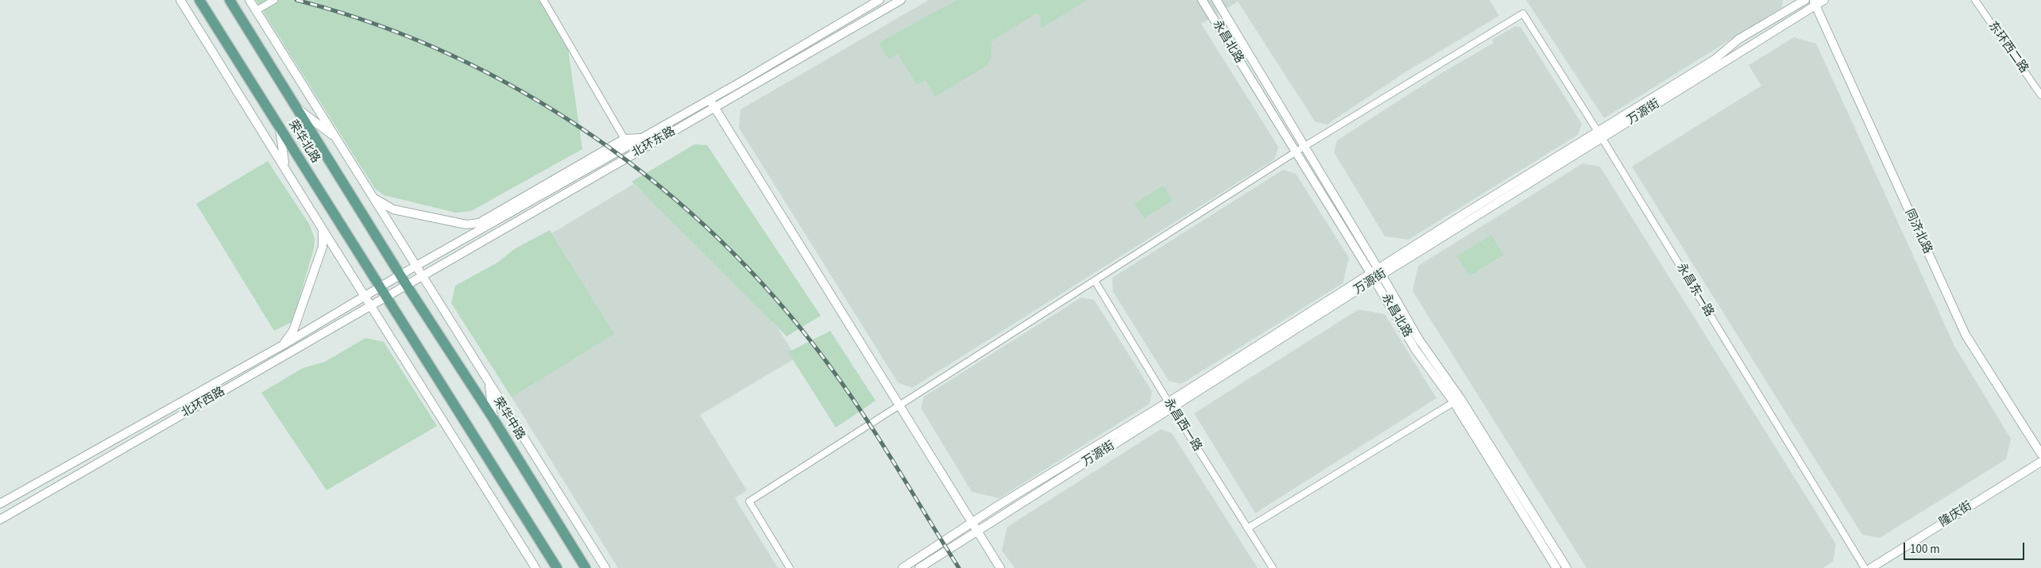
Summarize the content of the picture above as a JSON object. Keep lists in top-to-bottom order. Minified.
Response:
{"streets":{"main road":["荣华北路","荣华中路"],"street":["永昌北路","东环西二路","万源街","北环东路","同济北路","永昌东一路","北环西路","永昌西一路","隆庆街"]},"crossings":[["永昌北路","万源街"],["永昌北路","永昌东一路"],["万源街","同济北路"],["万源街","永昌东一路"],["万源街","永昌西一路"],["荣华北路","北环东路"],["荣华北路","北环西路"],["荣华北路","荣华中路"],["北环东路","北环西路"],["北环东路","荣华中路"],["北环西路","荣华中路"]],"scale_bar":"100 m"}
